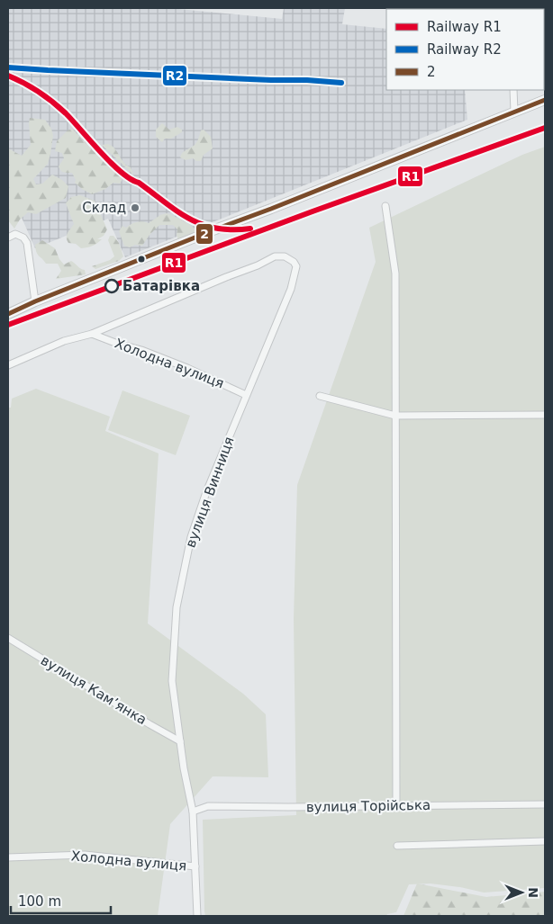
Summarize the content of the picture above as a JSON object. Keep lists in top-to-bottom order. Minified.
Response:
{"streets":{"street":["Холодна вулиця","вулиця Винниця","вулиця Камʼянка","вулиця Торійська"]},"crossings":[["Холодна вулиця","вулиця Винниця"],["вулиця Винниця","вулиця Камʼянка"],["вулиця Винниця","вулиця Торійська"]],"places":["Склад","Батарівка"],"lines":["rail line R2","rail line R1","transit line 2"],"legend":["Railway R1","Railway R2","2"],"scale_bar":"100 m","north":"right"}
